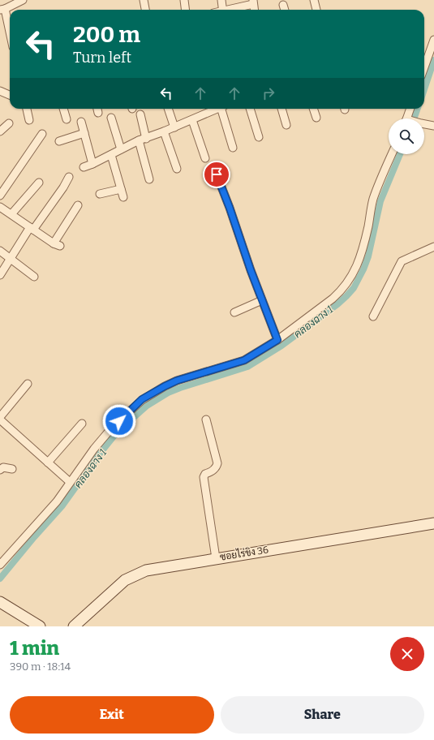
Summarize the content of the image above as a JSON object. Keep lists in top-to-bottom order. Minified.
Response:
{"streets":{"street":["ซอยไร่ขิง 36"]},"water":["คลองฉาง 1"],"page":{"turn":["200 m","Turn left"],"heading":["1 min","390 m · 18:14"],"buttons":["Exit","Share"]}}
